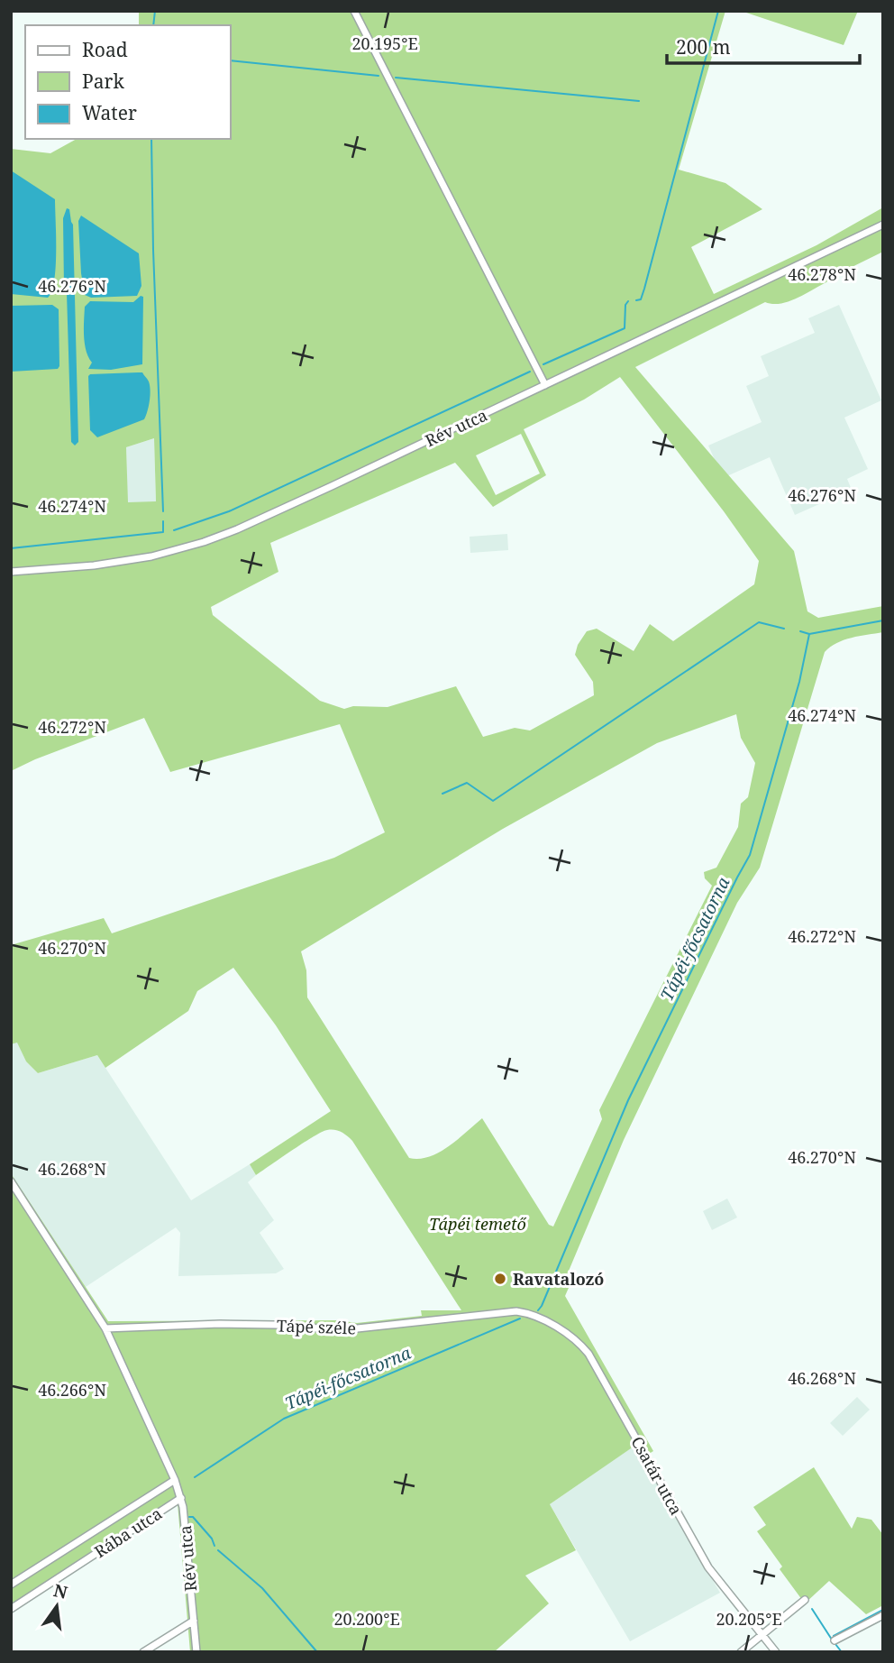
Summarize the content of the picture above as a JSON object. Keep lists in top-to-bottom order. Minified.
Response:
{"streets":{"street":["Rév utca","Tápé széle","Csatár utca","Rába utca"]},"crossings":[["Rév utca","Tápé széle"],["Rév utca","Rába utca"],["Tápé széle","Csatár utca"]],"water":["Tápéi-főcsatorna"],"parks":["Tápéi temető"],"places":["Ravatalozó"],"legend":["Road","Park","Water"],"scale_bar":"200 m","north":"top","coordinates":["20.195°E","46.278°N","46.276°N","46.274°N","46.272°N","46.270°N","46.268°N","46.266°N","20.200°E","20.205°E"]}
